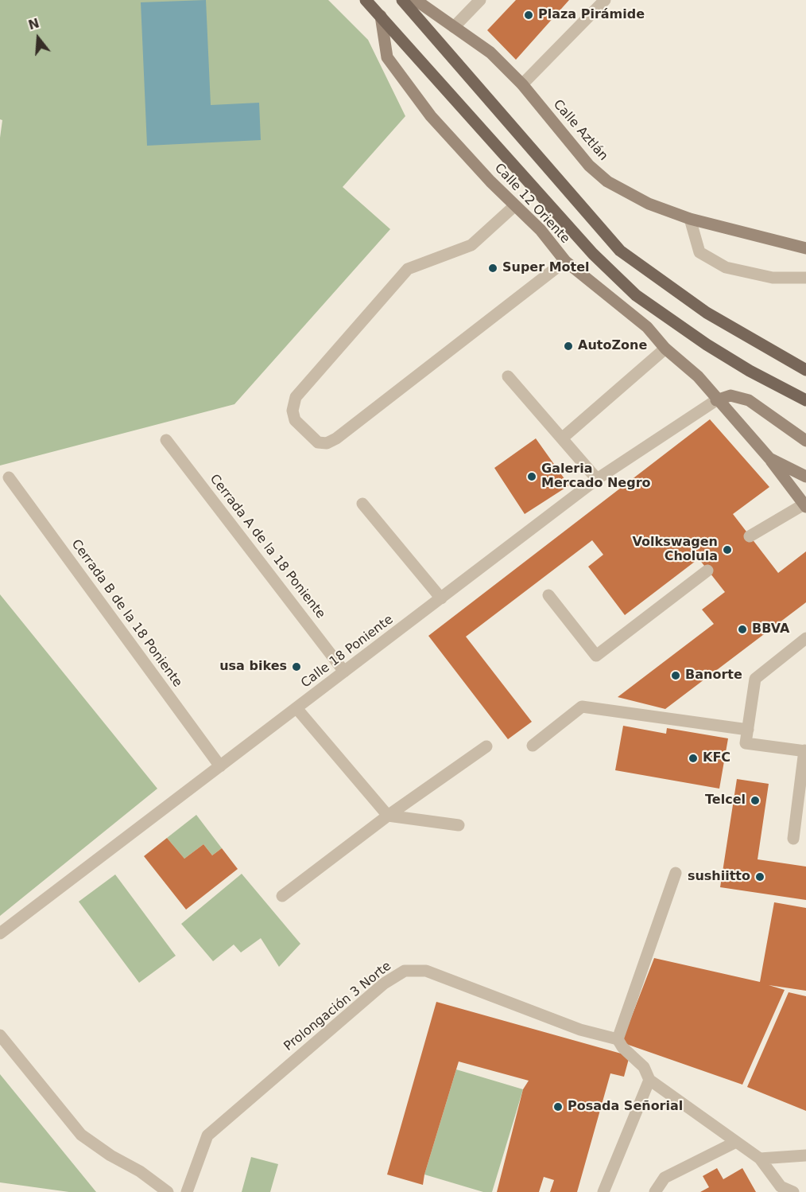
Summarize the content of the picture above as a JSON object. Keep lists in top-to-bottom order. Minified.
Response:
{"streets":{"main road":["Calle Aztlán","Calle 12 Oriente"],"street":["Cerrada A de la 18 Poniente","Cerrada B de la 18 Poniente","Calle 18 Poniente","Prolongación 3 Norte"]},"crossings":[["Calle 12 Oriente","Calle 18 Poniente"],["Cerrada A de la 18 Poniente","Calle 18 Poniente"],["Cerrada B de la 18 Poniente","Calle 18 Poniente"]],"places":["Plaza Pirámide","Super Motel","AutoZone","Galeria Mercado Negro","Volkswagen Cholula","BBVA","usa bikes","Banorte","KFC","Telcel","sushiitto","Posada Señorial"],"north":"top"}
